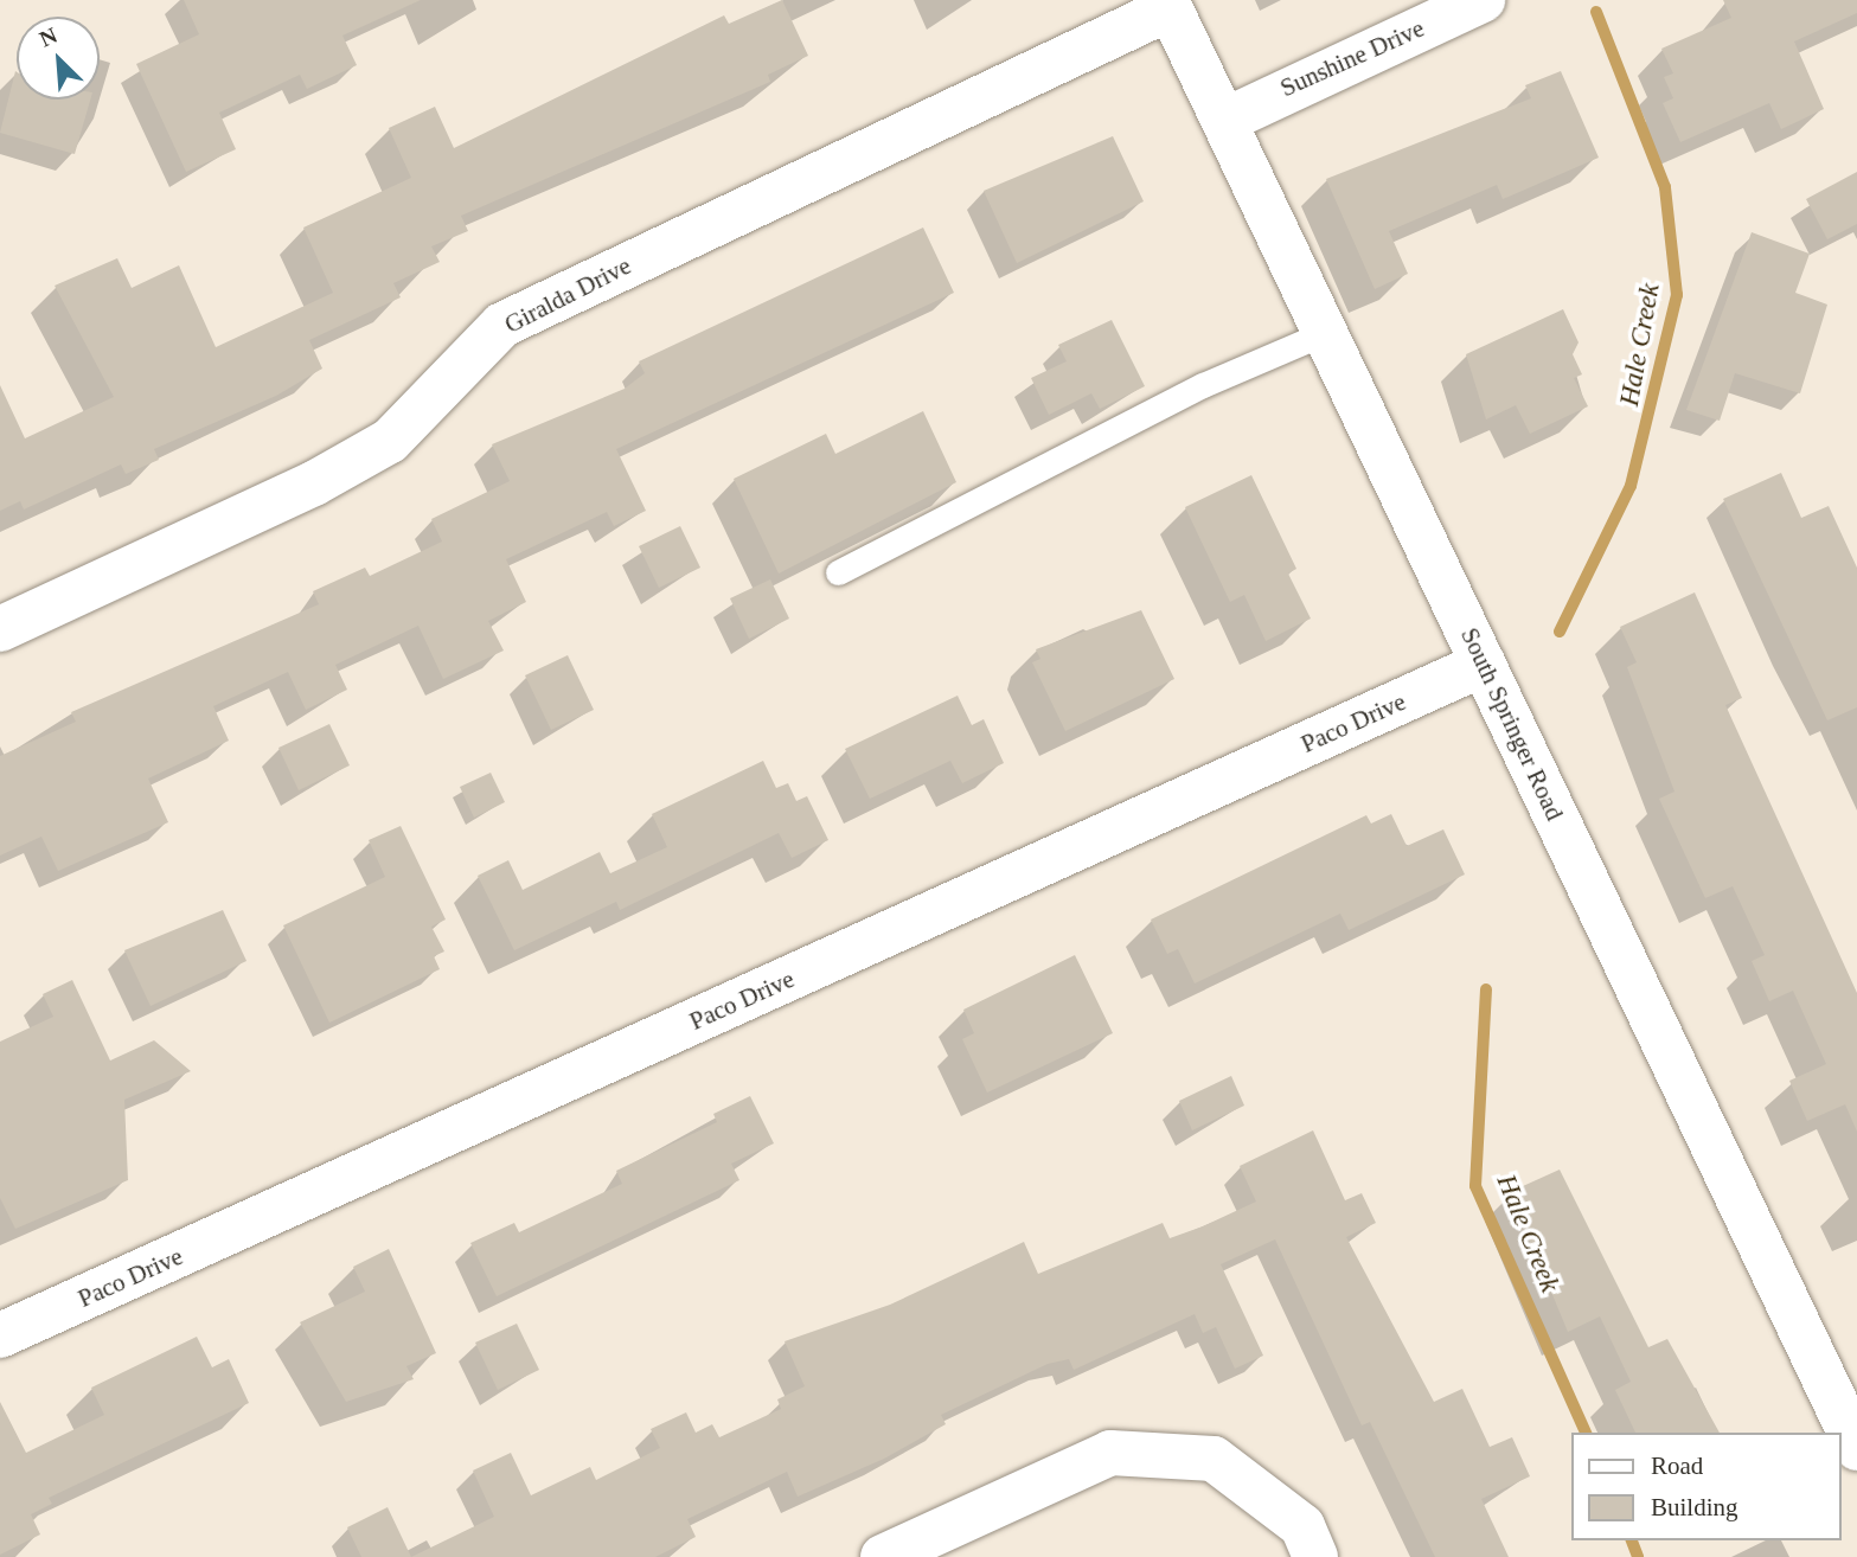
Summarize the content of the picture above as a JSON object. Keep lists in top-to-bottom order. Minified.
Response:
{"streets":{"street":["Sunshine Drive","Giralda Drive","Paco Drive","South Springer Road"]},"crossings":[["Sunshine Drive","South Springer Road"],["Giralda Drive","South Springer Road"],["Paco Drive","South Springer Road"]],"water":["Hale Creek"],"legend":["Road","Building"],"north":"top left"}
